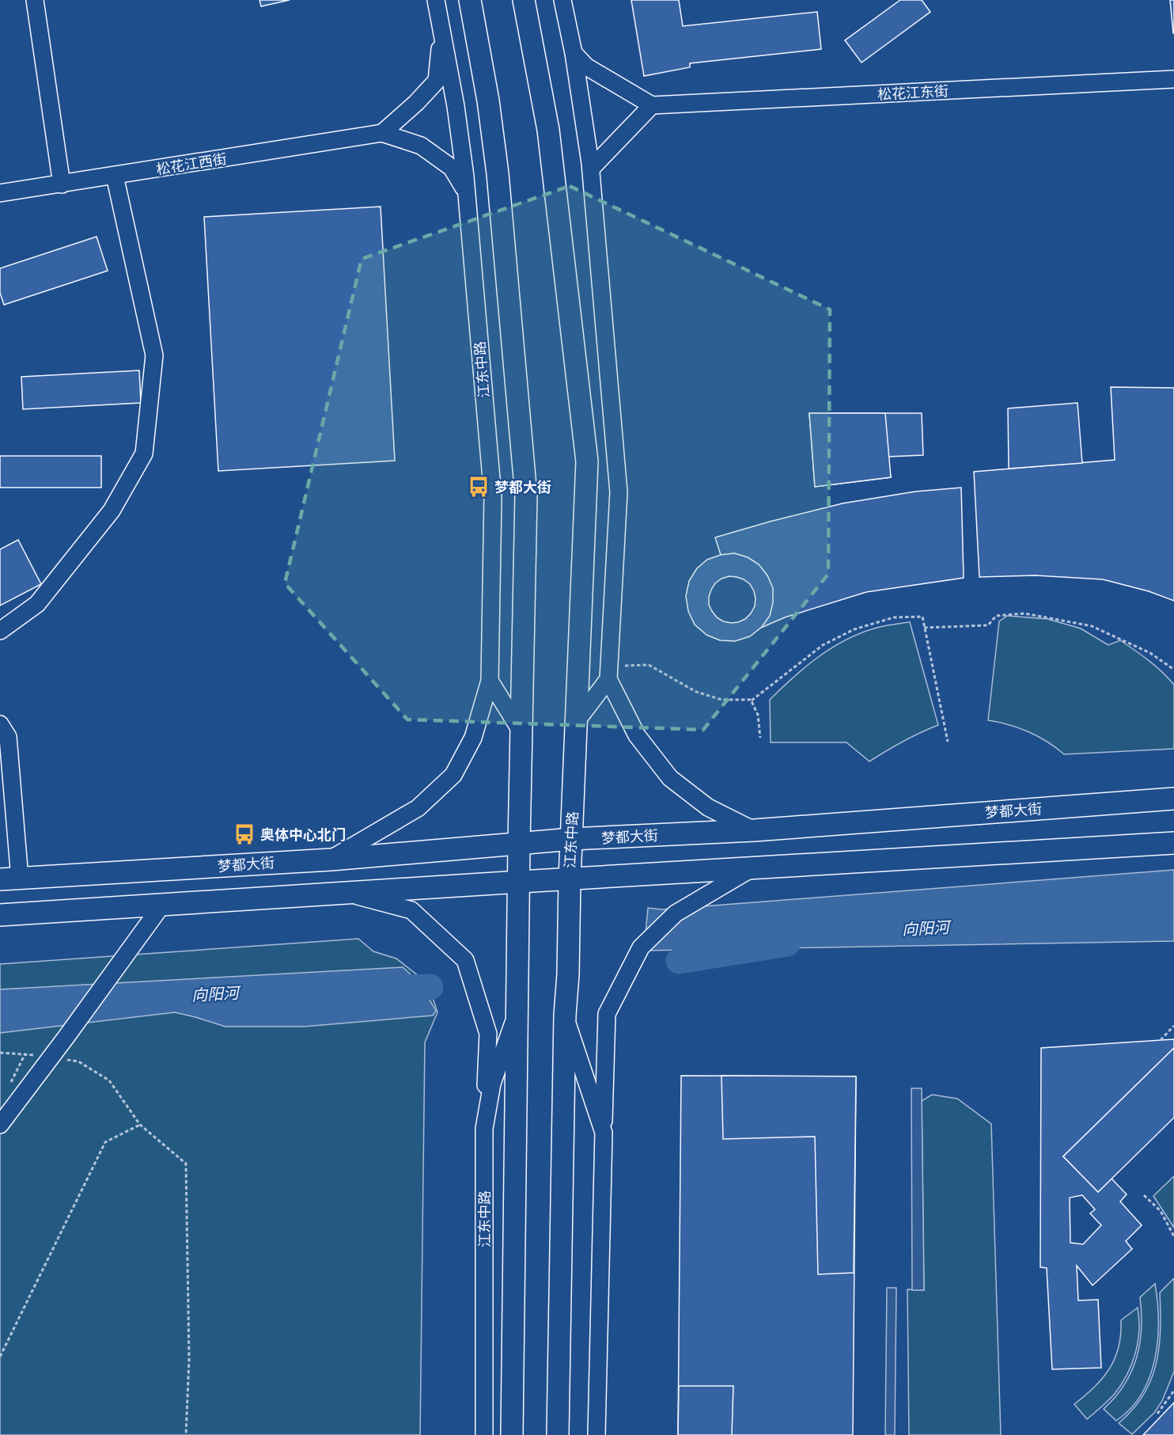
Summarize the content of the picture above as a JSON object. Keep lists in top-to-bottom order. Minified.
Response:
{"streets":{"main road":["江东中路","梦都大街"],"street":["松花江东街","松花江西街"]},"crossings":[["江东中路","梦都大街"]],"water":["向阳河"],"places":{"bus stop":["梦都大街","奥体中心北门"]}}
